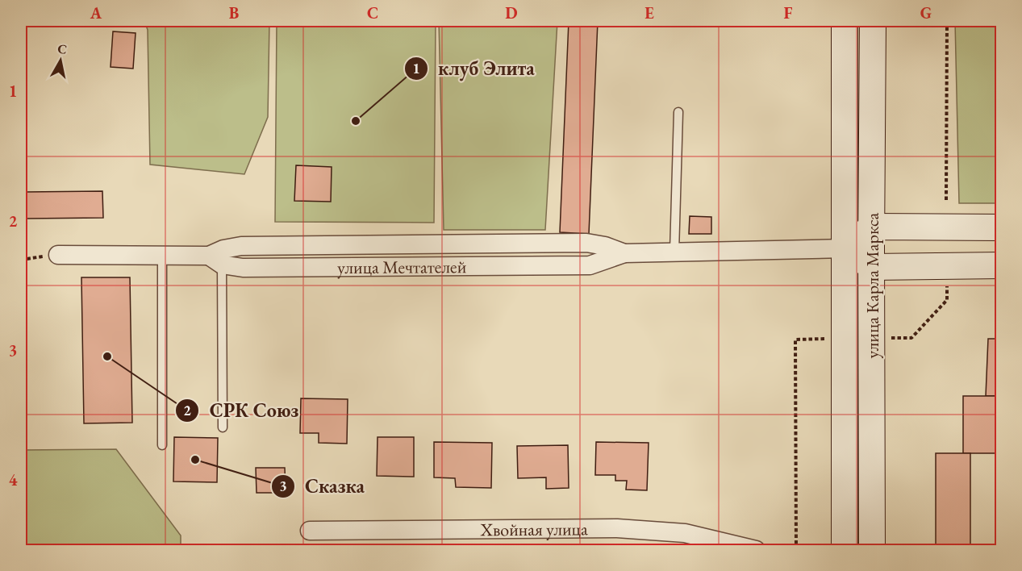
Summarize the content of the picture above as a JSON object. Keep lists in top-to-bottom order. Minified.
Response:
{"streets":{"main road":["улица Карла Маркса"],"street":["улица Мечтателей","Хвойная улица"]},"crossings":[["улица Мечтателей","улица Карла Маркса"]],"places":["клуб Элита","СРК Союз","Сказка"],"north":"top","grid":{"columns":["A","B","C","D","E","F","G"],"rows":["1","2","3","4"]}}
